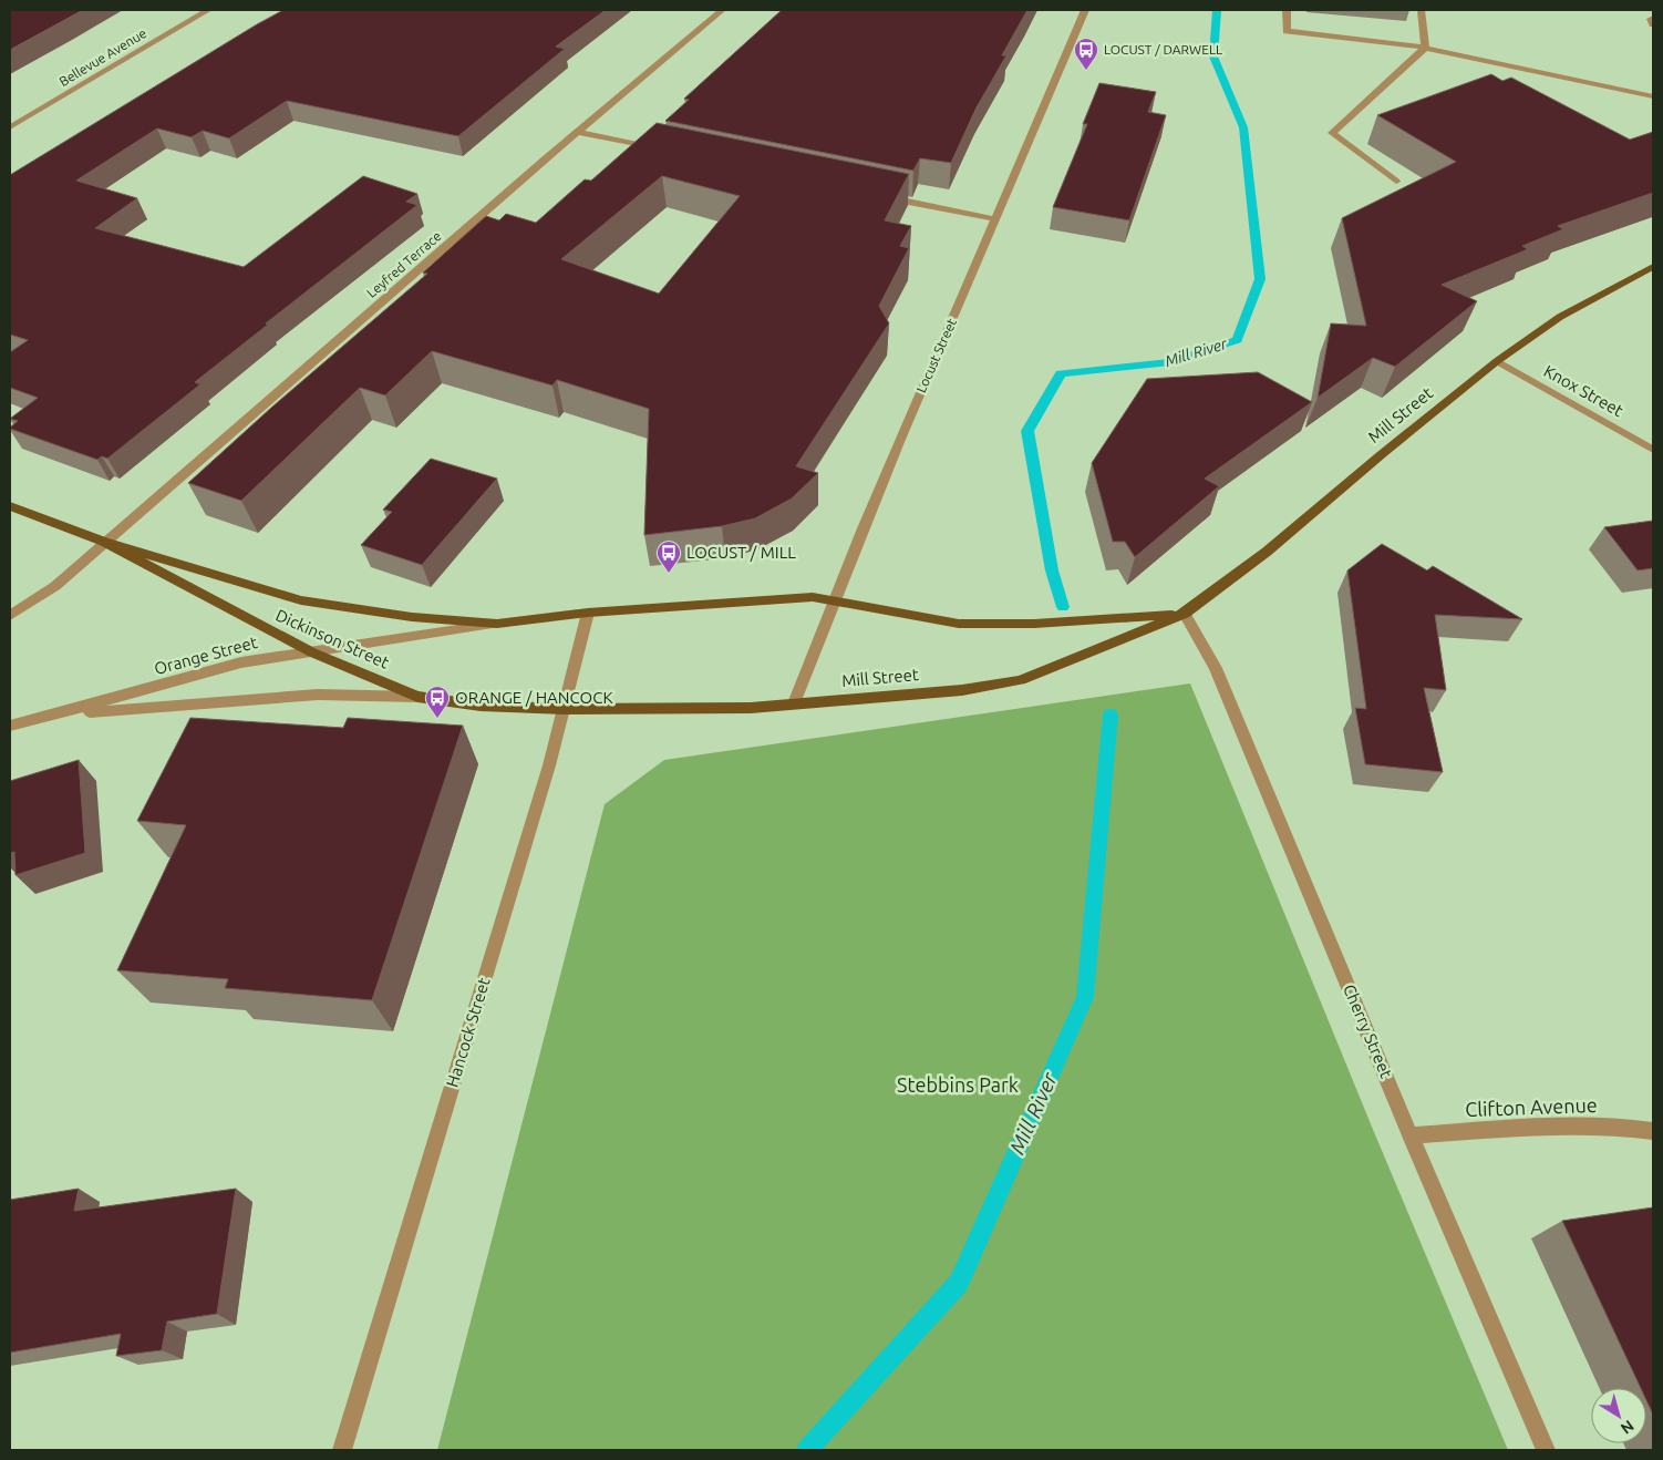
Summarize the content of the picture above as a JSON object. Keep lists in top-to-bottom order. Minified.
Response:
{"streets":{"main road":["Mill Street","Dickinson Street"],"street":["Bellevue Avenue","Leyfred Terrace","Locust Street","Knox Street","Orange Street","Cherry Street","Hancock Street","Clifton Avenue"]},"crossings":[["Leyfred Terrace","Dickinson Street"],["Locust Street","Mill Street"],["Knox Street","Mill Street"],["Mill Street","Dickinson Street"],["Mill Street","Cherry Street"],["Mill Street","Hancock Street"],["Dickinson Street","Orange Street"],["Dickinson Street","Hancock Street"],["Cherry Street","Clifton Avenue"]],"water":["Mill River"],"parks":["Stebbins Park"],"places":{"bus stop":["LOCUST / DARWELL","LOCUST / MILL","ORANGE / HANCOCK"]},"north":"bottom right"}
